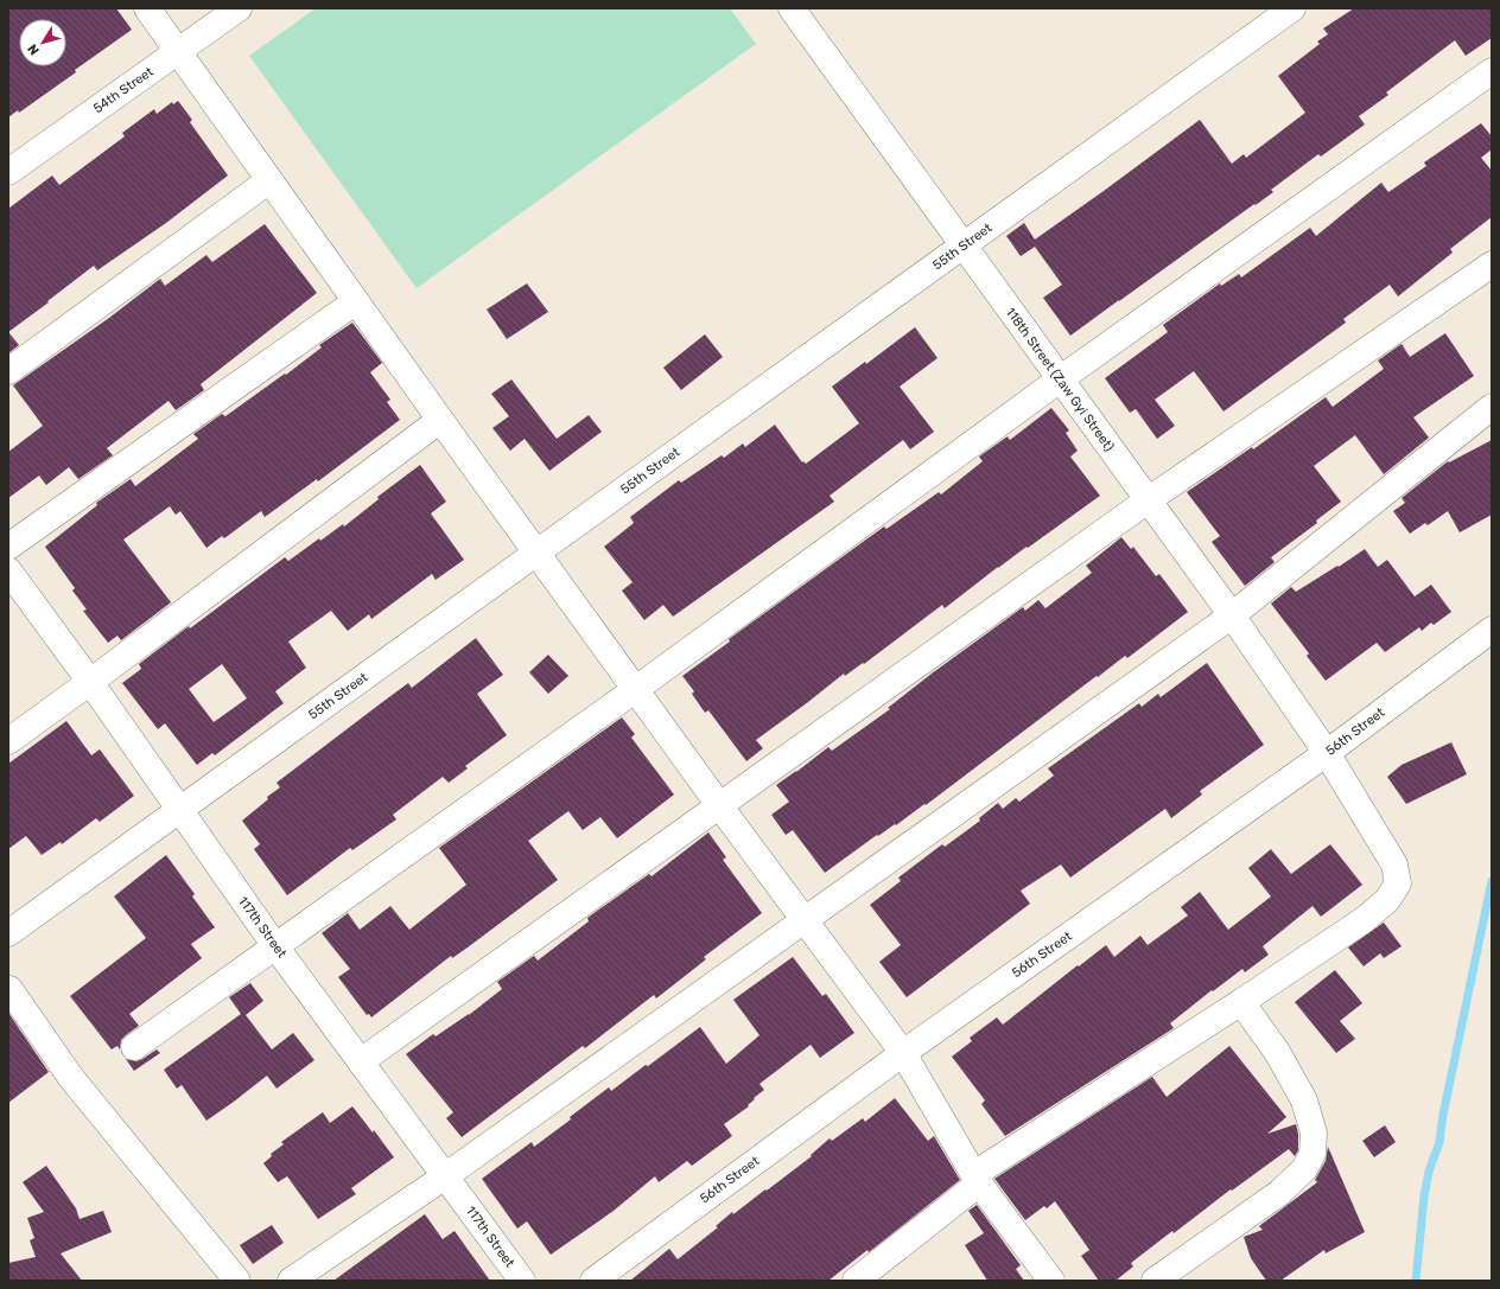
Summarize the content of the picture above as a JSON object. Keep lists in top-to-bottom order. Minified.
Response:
{"streets":{"street":["54th Street","55th Street","118th Street (Zaw Gyi Street)","56th Street","117th Street"]},"crossings":[["55th Street","118th Street (Zaw Gyi Street)"],["55th Street","117th Street"],["118th Street (Zaw Gyi Street)","56th Street"]],"north":"bottom left"}
